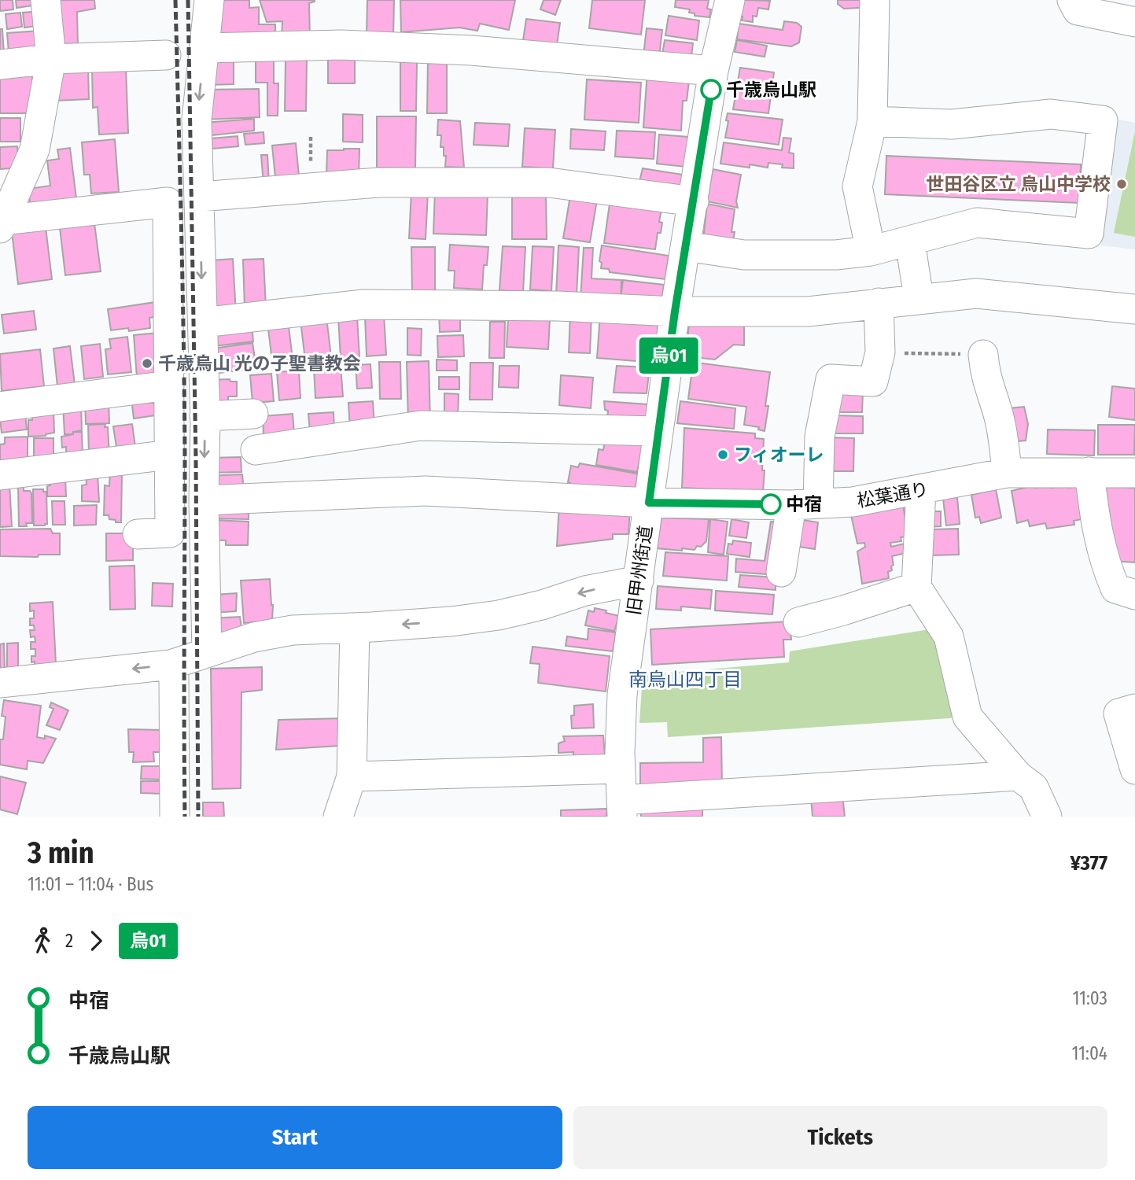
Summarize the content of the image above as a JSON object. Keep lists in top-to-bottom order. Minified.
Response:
{"streets":{"street":["松葉通り","旧甲州街道"]},"crossings":[["松葉通り","旧甲州街道"]],"districts":["南烏山四丁目"],"places":["千歳烏山駅","世田谷区立 烏山中学校","千歳烏山 光の子聖書教会","フィオーレ","中宿"],"lines":["bus line 烏01"],"page":{"on_map":"烏01","heading":["3 min","11:01 – 11:04 · Bus","¥377"],"legs":["2","烏01"],"list":[{"name":"中宿","value":"11:03"},{"name":"千歳烏山駅","value":"11:04"}],"buttons":["Start","Tickets"]}}
